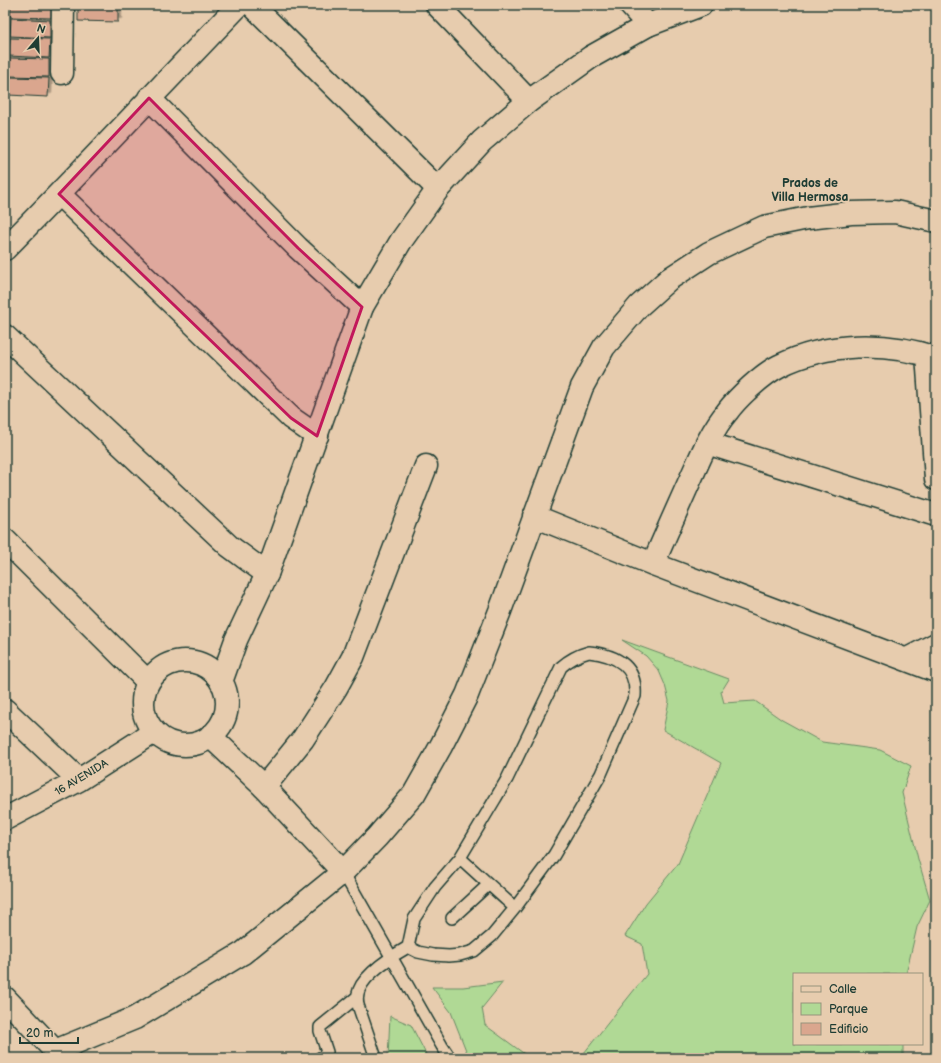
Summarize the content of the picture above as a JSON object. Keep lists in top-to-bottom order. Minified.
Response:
{"streets":{"street":["16 AVENIDA"]},"districts":["Prados de Villa Hermosa"],"legend":["Calle","Parque","Edificio"],"scale_bar":"20 m","north":"top"}
